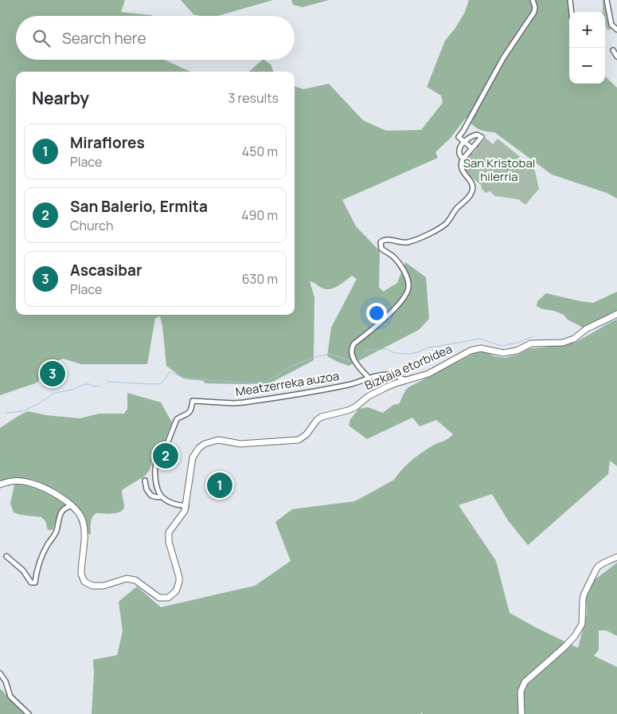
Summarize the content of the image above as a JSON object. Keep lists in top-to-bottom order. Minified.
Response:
{"streets":{"street":["Bizkaia etorbidea","Meatzerreka auzoa"]},"crossings":[["Bizkaia etorbidea","Meatzerreka auzoa"]],"parks":["San Kristobal hilerria"],"page":{"map_buttons":["+","−"],"search":"Search here","heading":["Nearby","3 results"],"list":[{"mark":"1","name":"Miraflores","note":"Place","value":"450 m"},{"mark":"2","name":"San Balerio, Ermita","note":"Church","value":"490 m"},{"mark":"3","name":"Ascasibar","note":"Place","value":"630 m"}],"pins":["3","2","1"]}}
